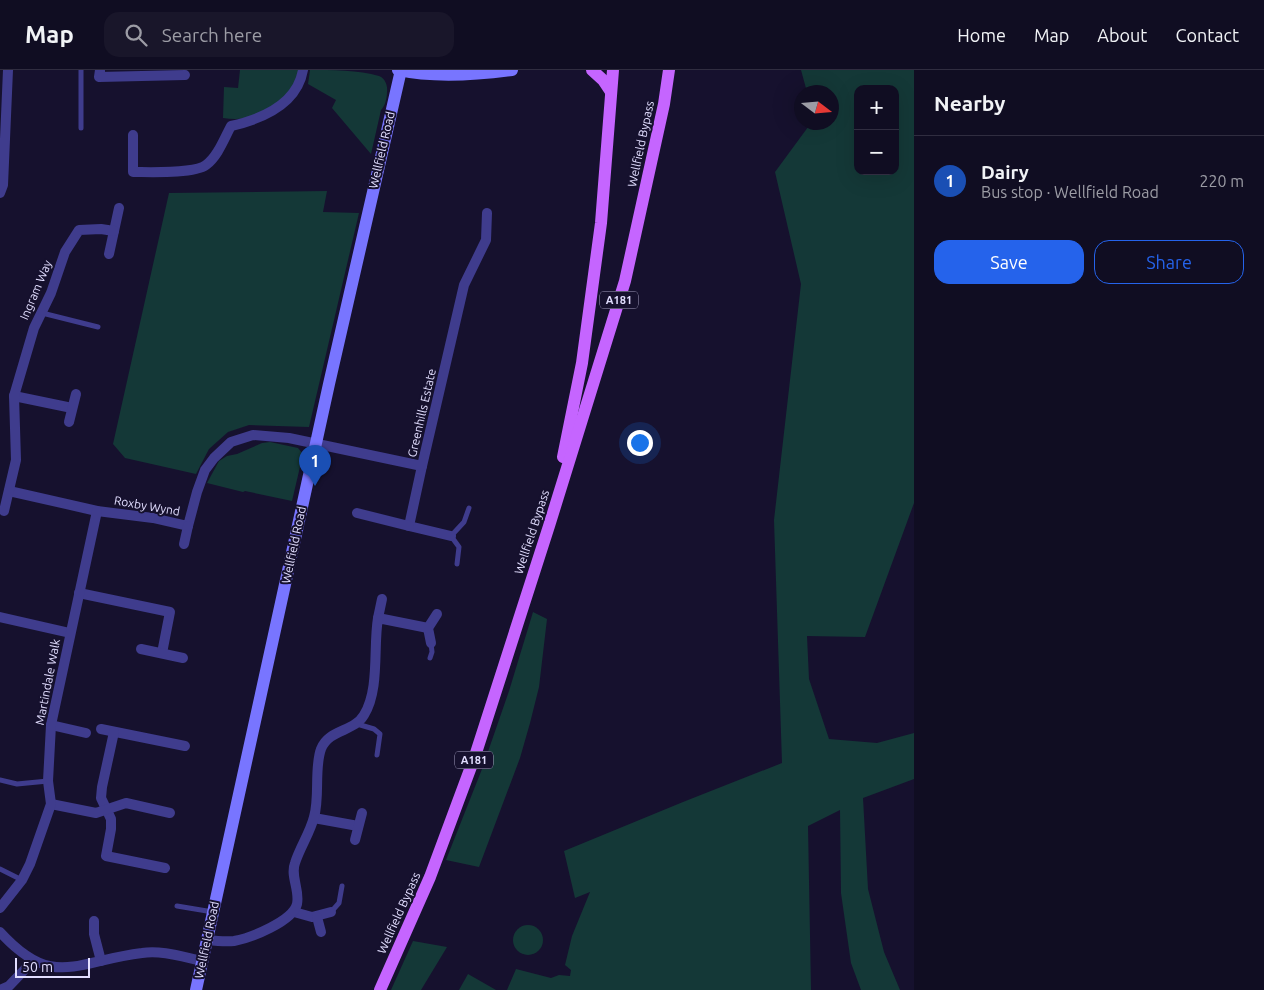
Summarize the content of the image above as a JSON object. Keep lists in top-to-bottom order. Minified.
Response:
{"streets":{"main road":["Wellfield Bypass","A181"],"street":["Wellfield Road","Ingram Way","Greenhills Estate","Roxby Wynd","Martindale Walk"]},"crossings":[["Wellfield Road","Greenhills Estate"],["Wellfield Road","Roxby Wynd"],["Ingram Way","Roxby Wynd"],["Greenhills Estate","Roxby Wynd"],["Roxby Wynd","Martindale Walk"]],"scale_bar":"50 m","north":"right","page":{"header":"Map","search":"Search here","nav":["Home","Map","About","Contact"],"heading":"Nearby","map_buttons":["+","−"],"list":[{"mark":"1","name":"Dairy","note":"Bus stop · Wellfield Road","value":"220 m"}],"buttons":["Save","Share"],"pins":"1","scale":"50 m"}}
